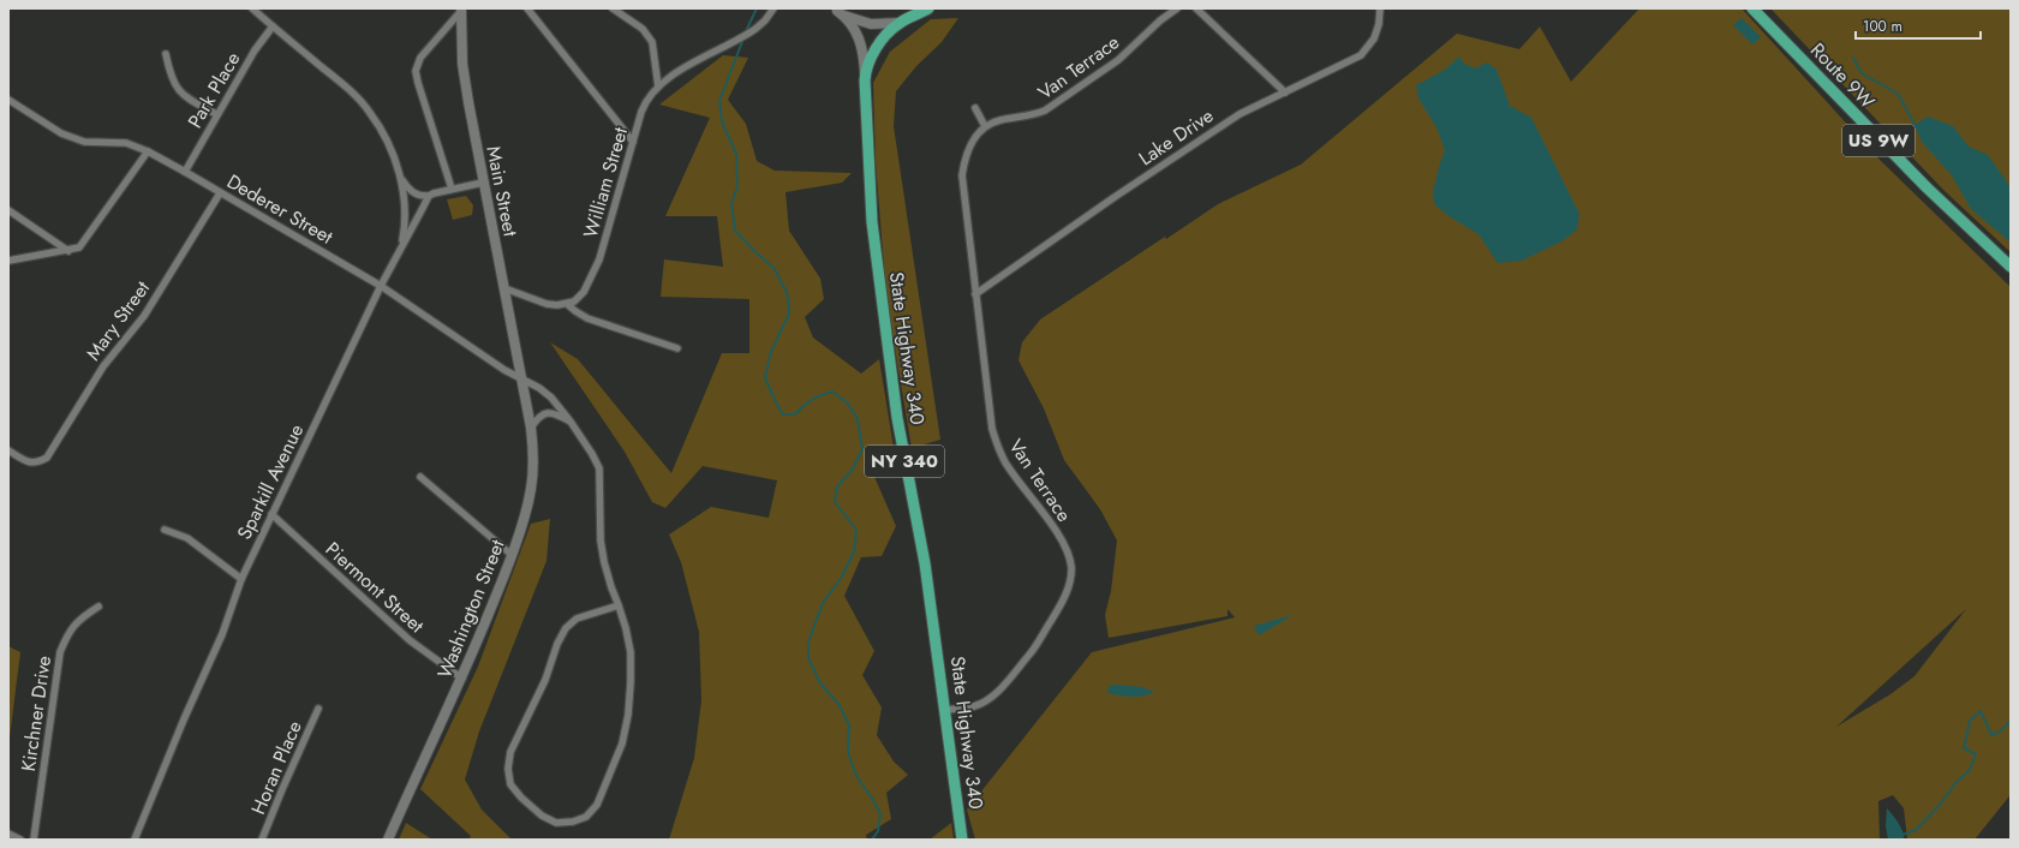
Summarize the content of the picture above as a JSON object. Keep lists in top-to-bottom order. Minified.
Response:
{"streets":{"main road":["Route 9W","US 9W","Main Street","State Highway 340","NY 340","Washington Street"],"street":["Van Terrace","Park Place","Lake Drive","William Street","Dederer Street","Mary Street","Sparkill Avenue","Piermont Street","Kirchner Drive","Horan Place"]},"crossings":[["Van Terrace","Lake Drive"],["Van Terrace","State Highway 340"],["Park Place","Dederer Street"],["Main Street","Dederer Street"],["Main Street","Washington Street"],["Dederer Street","Mary Street"],["Dederer Street","Sparkill Avenue"],["Dederer Street","Washington Street"],["Sparkill Avenue","Piermont Street"],["Piermont Street","Washington Street"]],"scale_bar":"100 m"}
